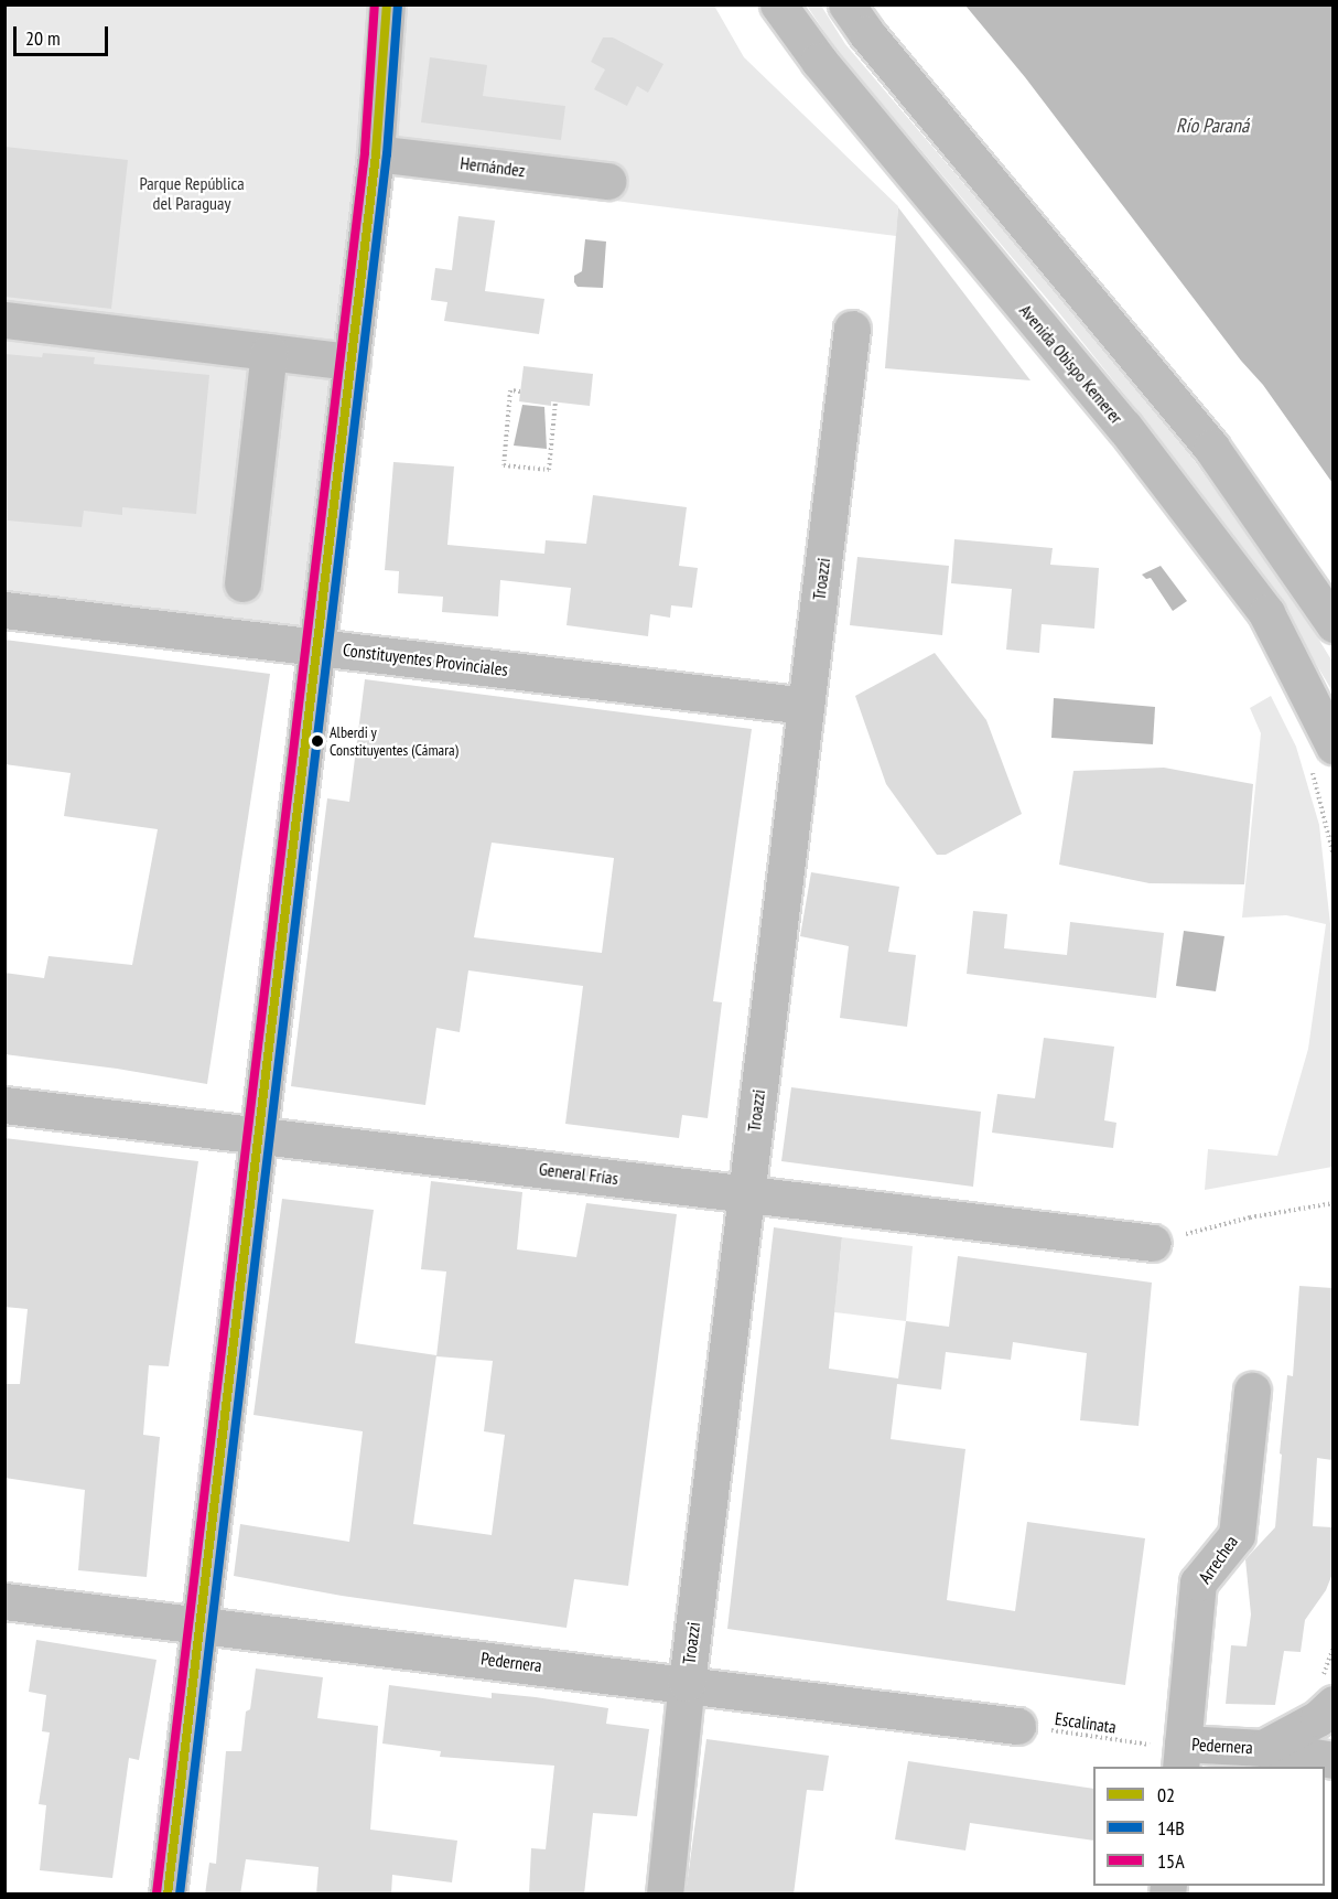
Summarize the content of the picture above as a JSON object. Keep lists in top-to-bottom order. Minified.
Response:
{"streets":{"street":["Hernández","Avenida Obispo Kemerer","Troazzi","Constituyentes Provinciales","General Frías","Arrechea","Pedernera"],"path":["Escalinata"]},"crossings":[["Troazzi","Constituyentes Provinciales"],["Troazzi","General Frías"],["Troazzi","Pedernera"],["Arrechea","Pedernera"],["Arrechea","Escalinata"],["Pedernera","Escalinata"]],"water":["Río Paraná"],"parks":["Parque República del Paraguay"],"places":["Alberdi y Constituyentes (Cámara)"],"lines":["transit line 02","transit line 15A","transit line 14B"],"legend":["02","14B","15A"],"scale_bar":"20 m"}
